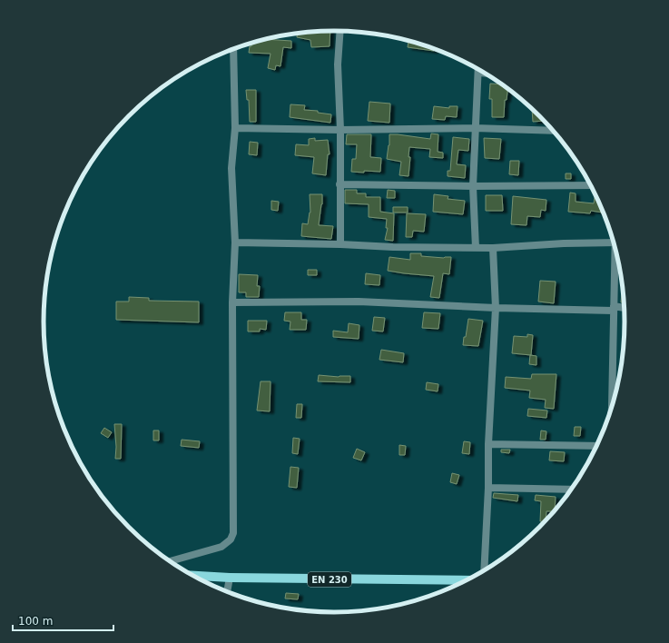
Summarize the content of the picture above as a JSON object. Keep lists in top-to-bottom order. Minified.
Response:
{"streets":{"main road":["EN 230"]},"scale_bar":"100 m"}
